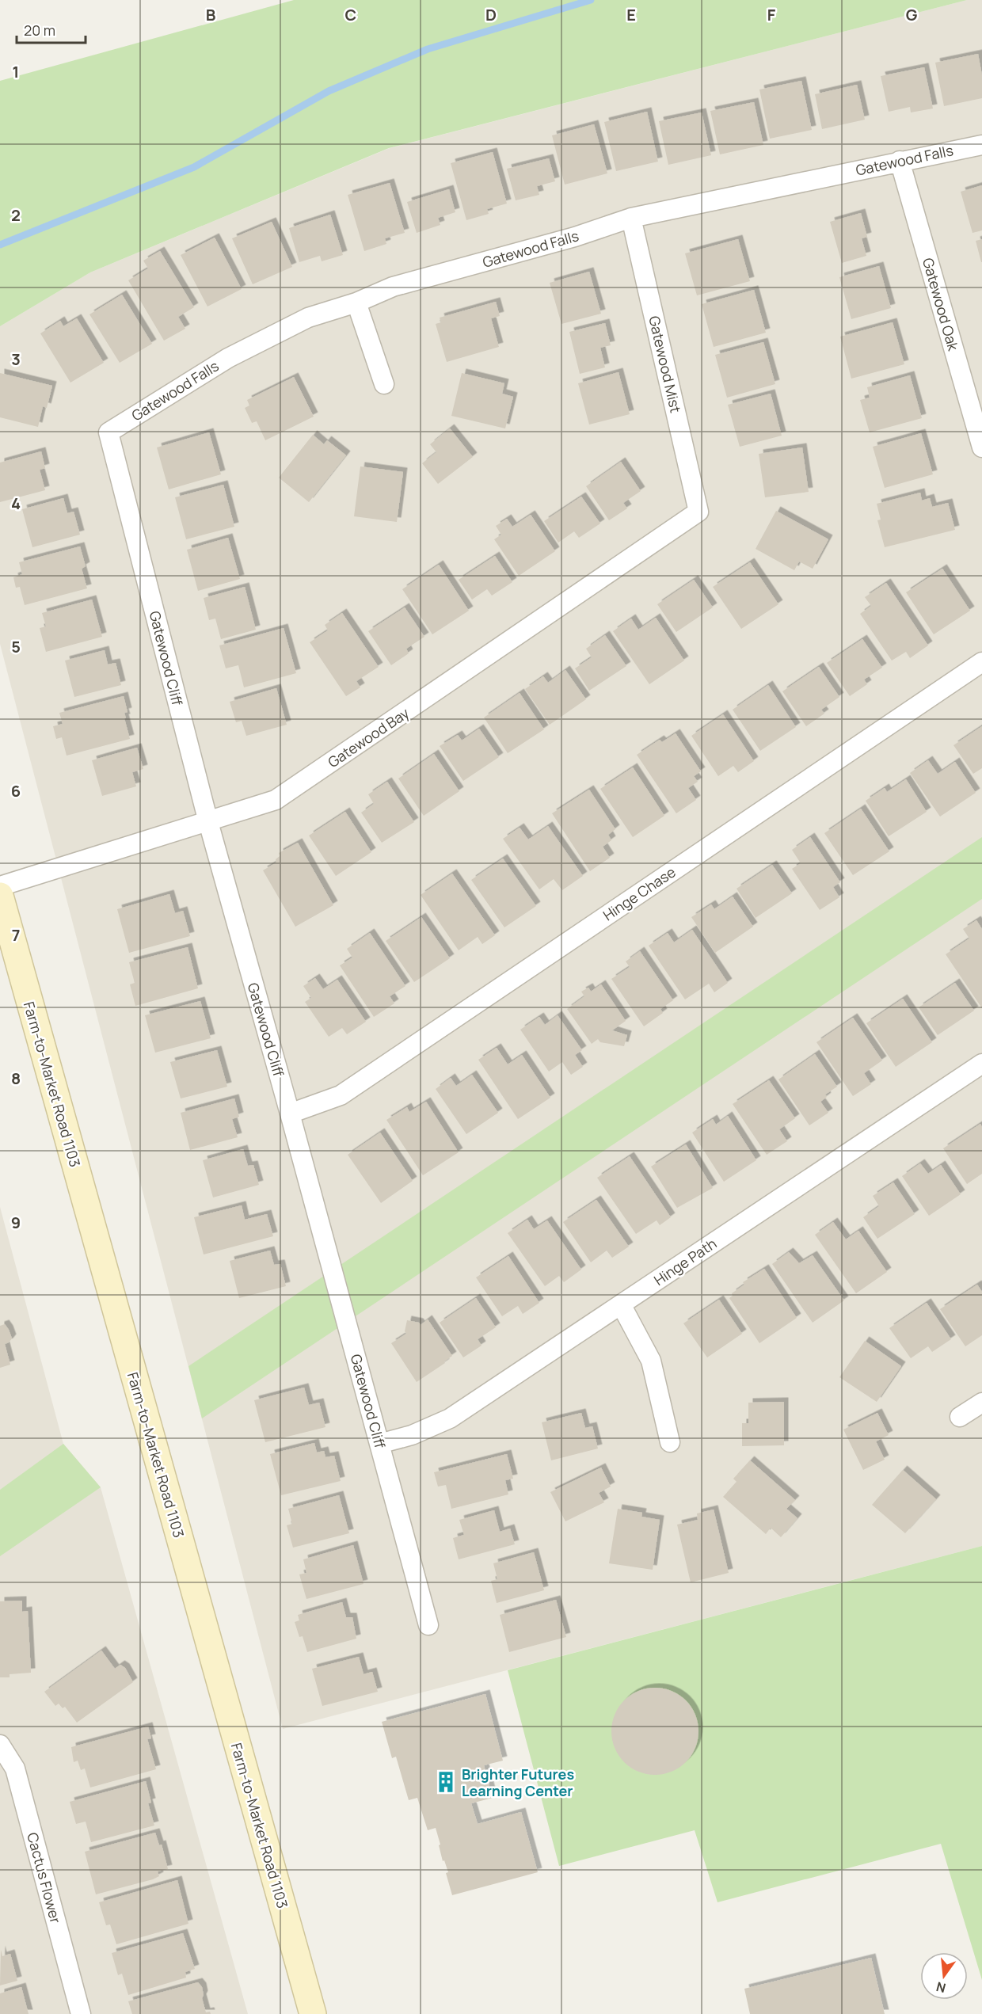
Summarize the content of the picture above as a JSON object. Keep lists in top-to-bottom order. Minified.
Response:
{"streets":{"main road":["Farm-to-Market Road 1103"],"street":["Gatewood Falls","Gatewood Oak","Gatewood Mist","Gatewood Cliff","Gatewood Bay","Hinge Chase","Hinge Path","Cactus Flower"]},"crossings":[["Gatewood Falls","Gatewood Oak"],["Gatewood Falls","Gatewood Mist"],["Gatewood Falls","Gatewood Cliff"],["Gatewood Mist","Gatewood Bay"],["Gatewood Cliff","Gatewood Bay"],["Gatewood Cliff","Hinge Chase"],["Gatewood Cliff","Hinge Path"]],"places":{"building":["Brighter Futures Learning Center"]},"scale_bar":"20 m","north":"bottom","grid":{"columns":["B","C","D","E","F","G"],"rows":["1","2","3","4","5","6","7","8","9"]}}
